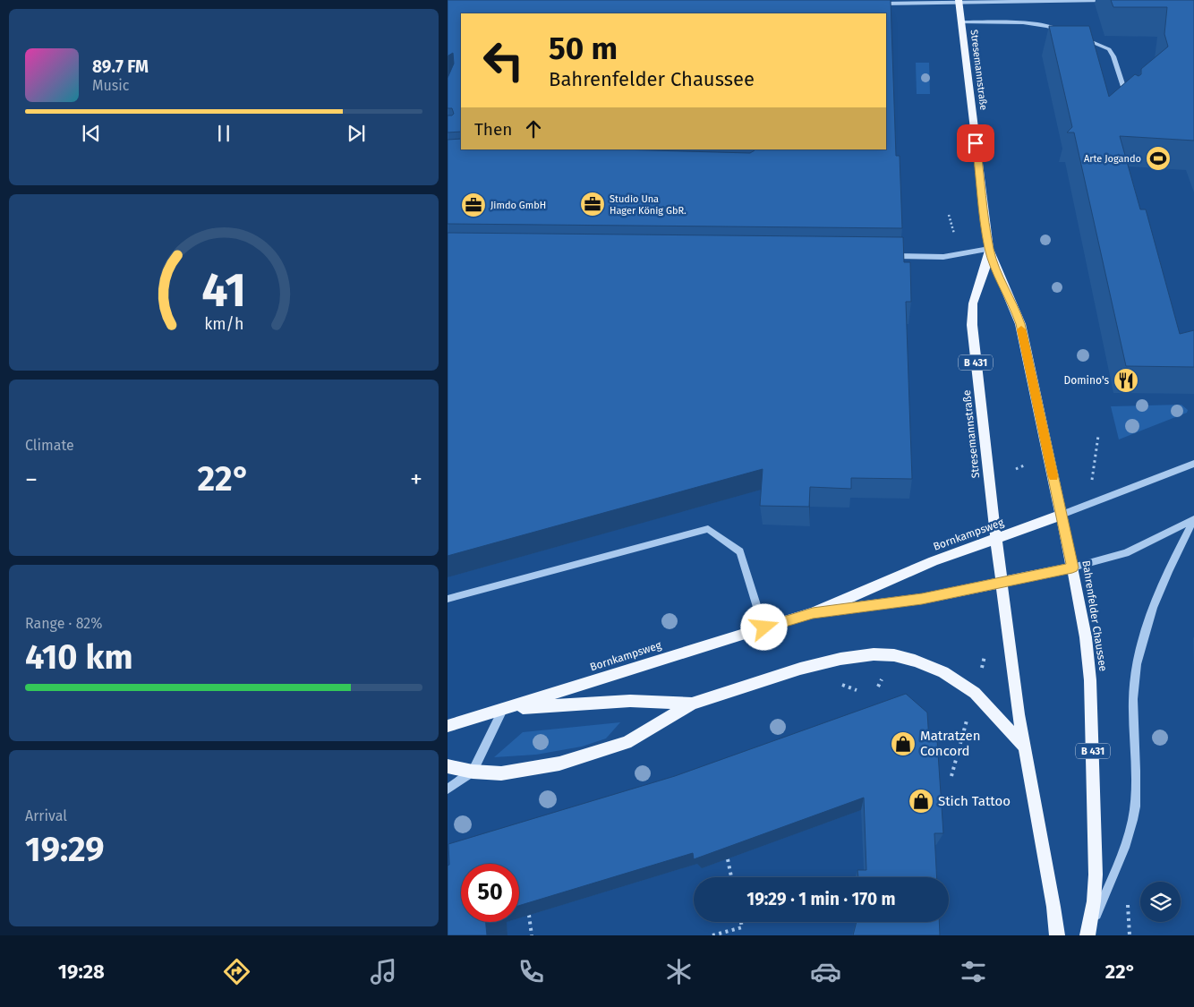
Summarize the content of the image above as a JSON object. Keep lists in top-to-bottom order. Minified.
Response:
{"streets":{"main road":["Stresemannstraße","B 431","Bornkampsweg","Bahrenfelder Chaussee"]},"crossings":[["Stresemannstraße","B 431"],["Stresemannstraße","Bornkampsweg"],["Stresemannstraße","Bahrenfelder Chaussee"],["B 431","Bornkampsweg"],["Bornkampsweg","Bahrenfelder Chaussee"]],"places":{"sports":["Arte Jogando"],"office":["Studio Una Hager König GbR.","Jimdo GmbH"],"restaurant":["Domino's"],"shop":["Matratzen Concord","Stich Tattoo"]},"page":{"turn":["50 m","Bahrenfelder Chaussee"],"song":["89.7 FM","Music"],"then":"Then","tile":["Climate",["Range · 82%","410 km"],["Arrival","19:29"]],"heat":["−","22°","+"],"limit":"50","trip":"19:29 · 1 min · 170 m","tabs":["19:28","22°"],"gauge":["41","km/h"]}}
